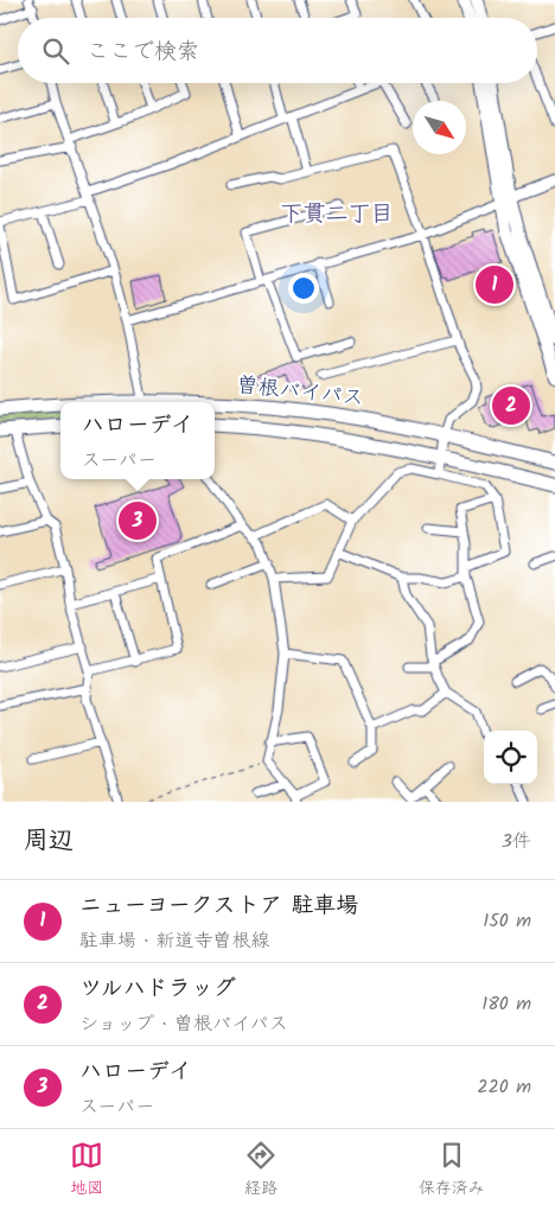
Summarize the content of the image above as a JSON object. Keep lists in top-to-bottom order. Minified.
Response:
{"streets":{"highway":["曽根バイパス"]},"districts":["下貫二丁目"],"north":"bottom right","page":{"search":"ここで検索","pins":["1","2","3"],"popup":["ハローデイ","スーパー"],"heading":["周辺","3件"],"list":[{"mark":"1","name":"ニューヨークストア 駐車場","note":"駐車場 · 新道寺曽根線","value":"150 m"},{"mark":"2","name":"ツルハドラッグ","note":"ショップ · 曽根バイパス","value":"180 m"},{"mark":"3","name":"ハローデイ","note":"スーパー","value":"220 m"}],"nav":["地図","経路","保存済み"]}}
